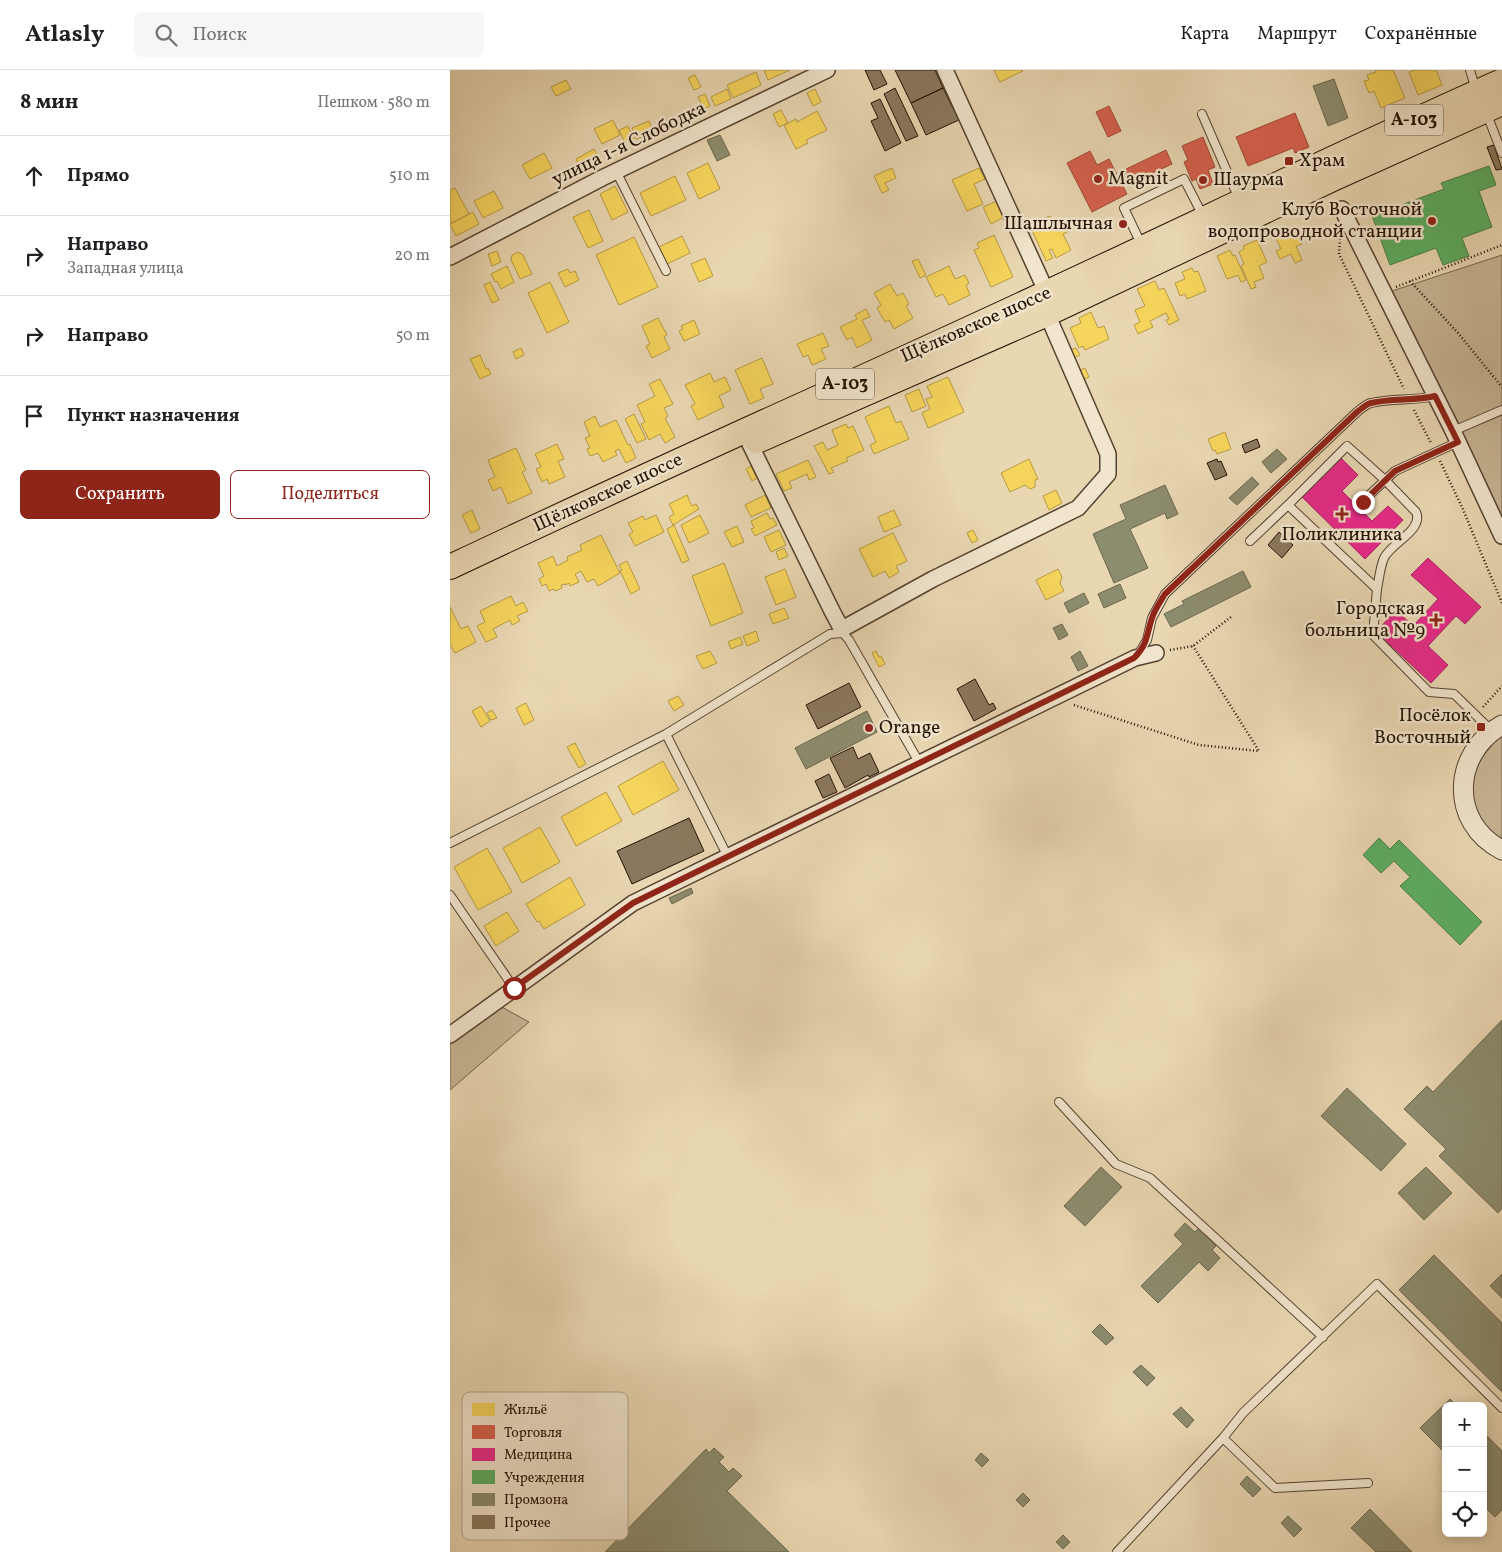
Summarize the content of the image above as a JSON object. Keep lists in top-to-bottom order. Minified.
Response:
{"streets":{"main road":["А-103","Щёлковское шоссе"],"street":["улица 1-я Слободка"]},"places":{"transit":["Храм","Посёлок Восточный"],"other":["Magnit","Шаурма","Клуб Восточной водопроводной станции","Шашлычная","Orange"],"health":["Поликлиника","Городская больница №9"]},"legend":["Жильё","Торговля","Медицина","Учреждения","Промзона","Прочее"],"page":{"header":"Atlasly","search":"Поиск","nav":["Карта","Маршрут","Сохранённые"],"heading":["8 мин","Пешком · 580 m"],"list":[["Прямо","510 m"],["Направо","Западная улица","20 m"],["Направо","50 m"],"Пункт назначения"],"buttons":["Сохранить","Поделиться"],"map_buttons":["+","−"]}}
